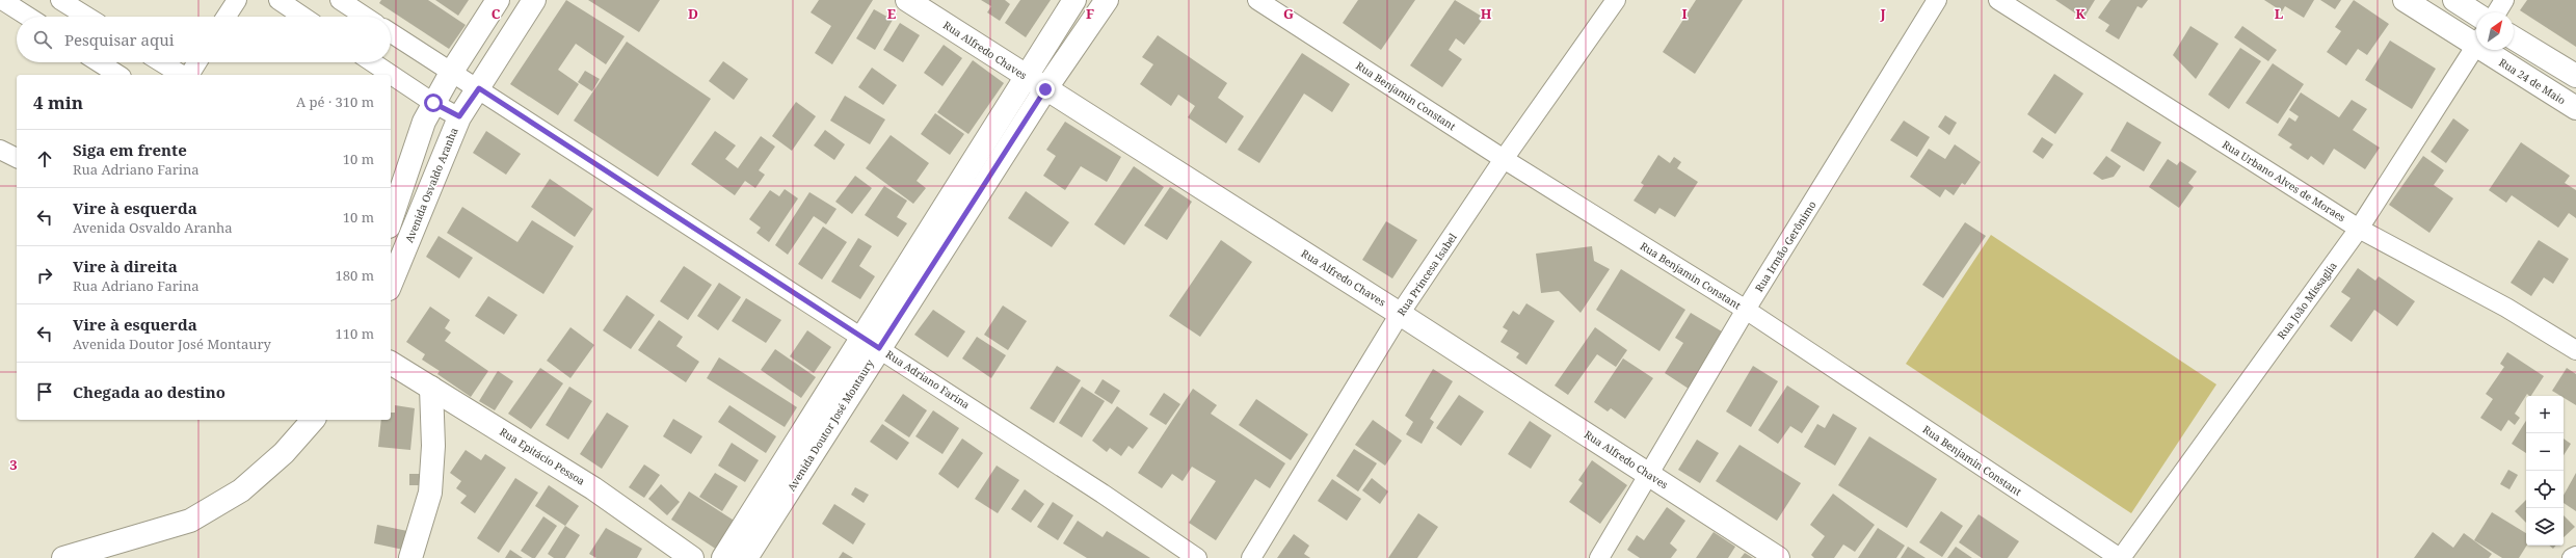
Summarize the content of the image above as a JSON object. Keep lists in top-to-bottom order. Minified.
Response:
{"streets":{"street":["Rua Alfredo Chaves","Rua 24 de Maio","Rua Benjamin Constant","Rua Urbano Alves de Moraes","Avenida Osvaldo Aranha","Rua Irmão Gerônimo","Rua Princesa Isabel","Rua João Missaglia","Rua Adriano Farina","Avenida Doutor José Montaury","Rua Epitácio Pessoa"]},"crossings":[["Rua Alfredo Chaves","Rua Irmão Gerônimo"],["Rua Alfredo Chaves","Rua Princesa Isabel"],["Rua Alfredo Chaves","Avenida Doutor José Montaury"],["Rua Benjamin Constant","Rua Irmão Gerônimo"],["Rua Benjamin Constant","Rua Princesa Isabel"],["Rua Benjamin Constant","Rua João Missaglia"],["Rua Urbano Alves de Moraes","Rua João Missaglia"],["Avenida Osvaldo Aranha","Rua Adriano Farina"],["Rua Adriano Farina","Avenida Doutor José Montaury"]],"north":"top right","page":{"search":"Pesquisar aqui","heading":["4 min","A pé · 310 m"],"list":[["Siga em frente","Rua Adriano Farina","10 m"],["Vire à esquerda","Avenida Osvaldo Aranha","10 m"],["Vire à direita","Rua Adriano Farina","180 m"],["Vire à esquerda","Avenida Doutor José Montaury","110 m"],"Chegada ao destino"],"map_buttons":["+","−"]},"grid":{"columns":["C","D","E","F","G","H","I","J","K","L"],"rows":["3"]}}
